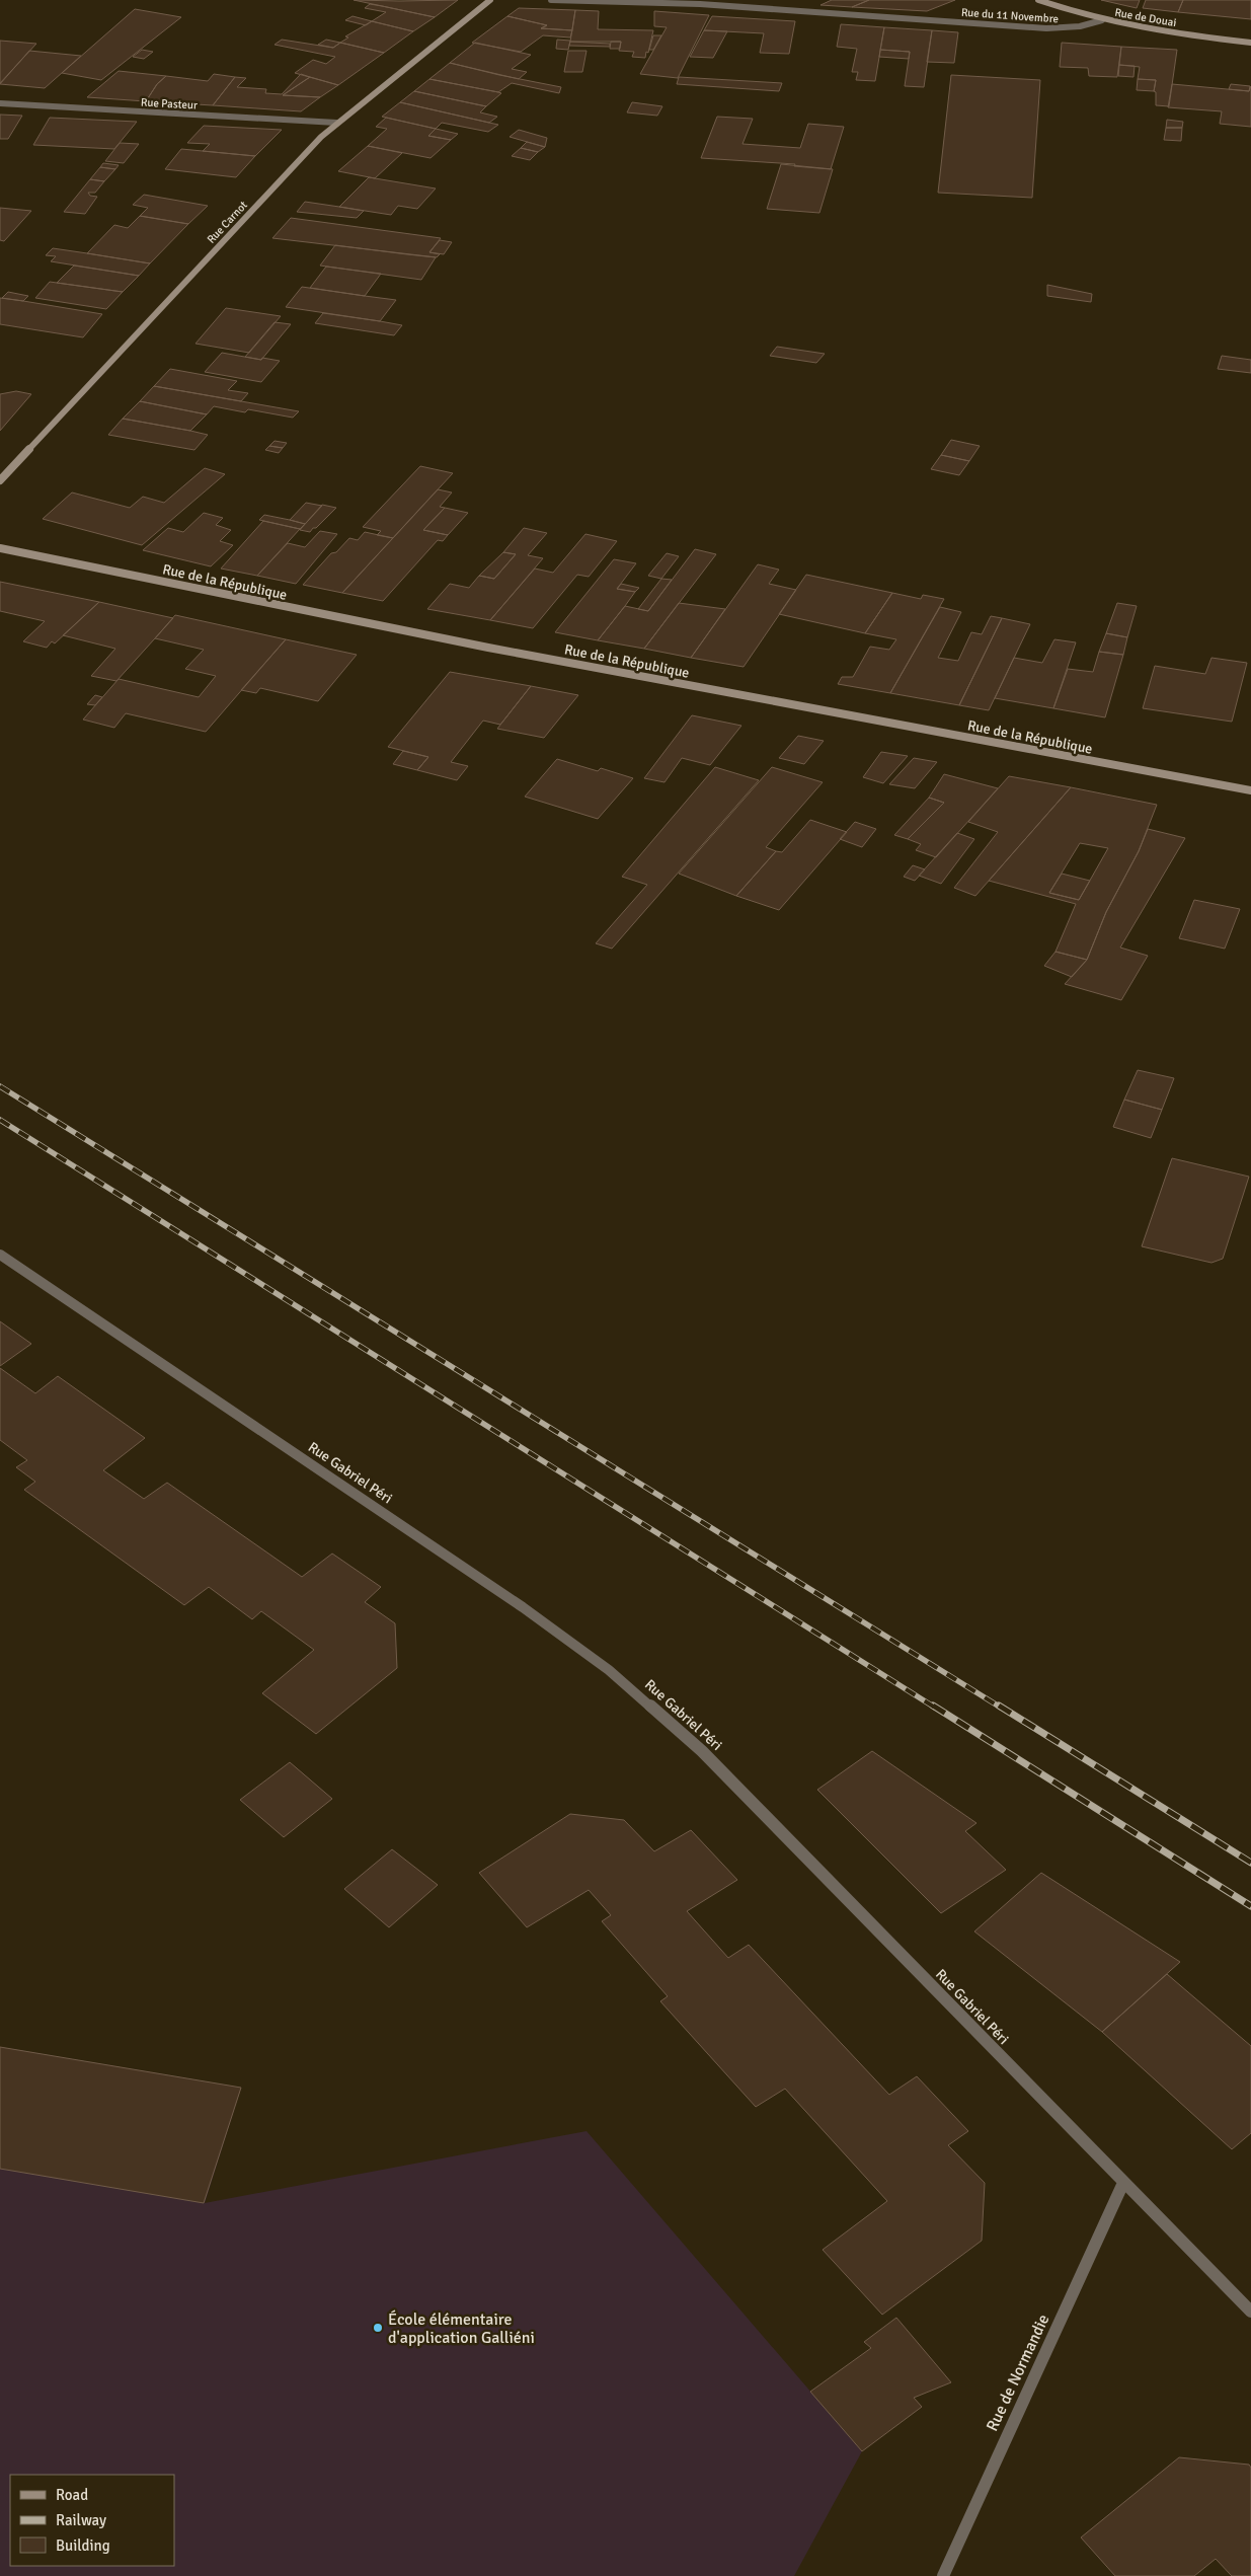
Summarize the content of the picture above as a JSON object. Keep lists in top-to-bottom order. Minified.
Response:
{"streets":{"street":["Rue du 11 Novembre","Rue de Douai","Rue Pasteur","Rue Carnot","Rue de la République","Rue Gabriel Péri","Rue de Normandie"]},"crossings":[["Rue du 11 Novembre","Rue de Douai"],["Rue Pasteur","Rue Carnot"],["Rue Gabriel Péri","Rue de Normandie"]],"places":["École élémentaire d'application Galliéni"],"legend":["Road","Railway","Building"]}
